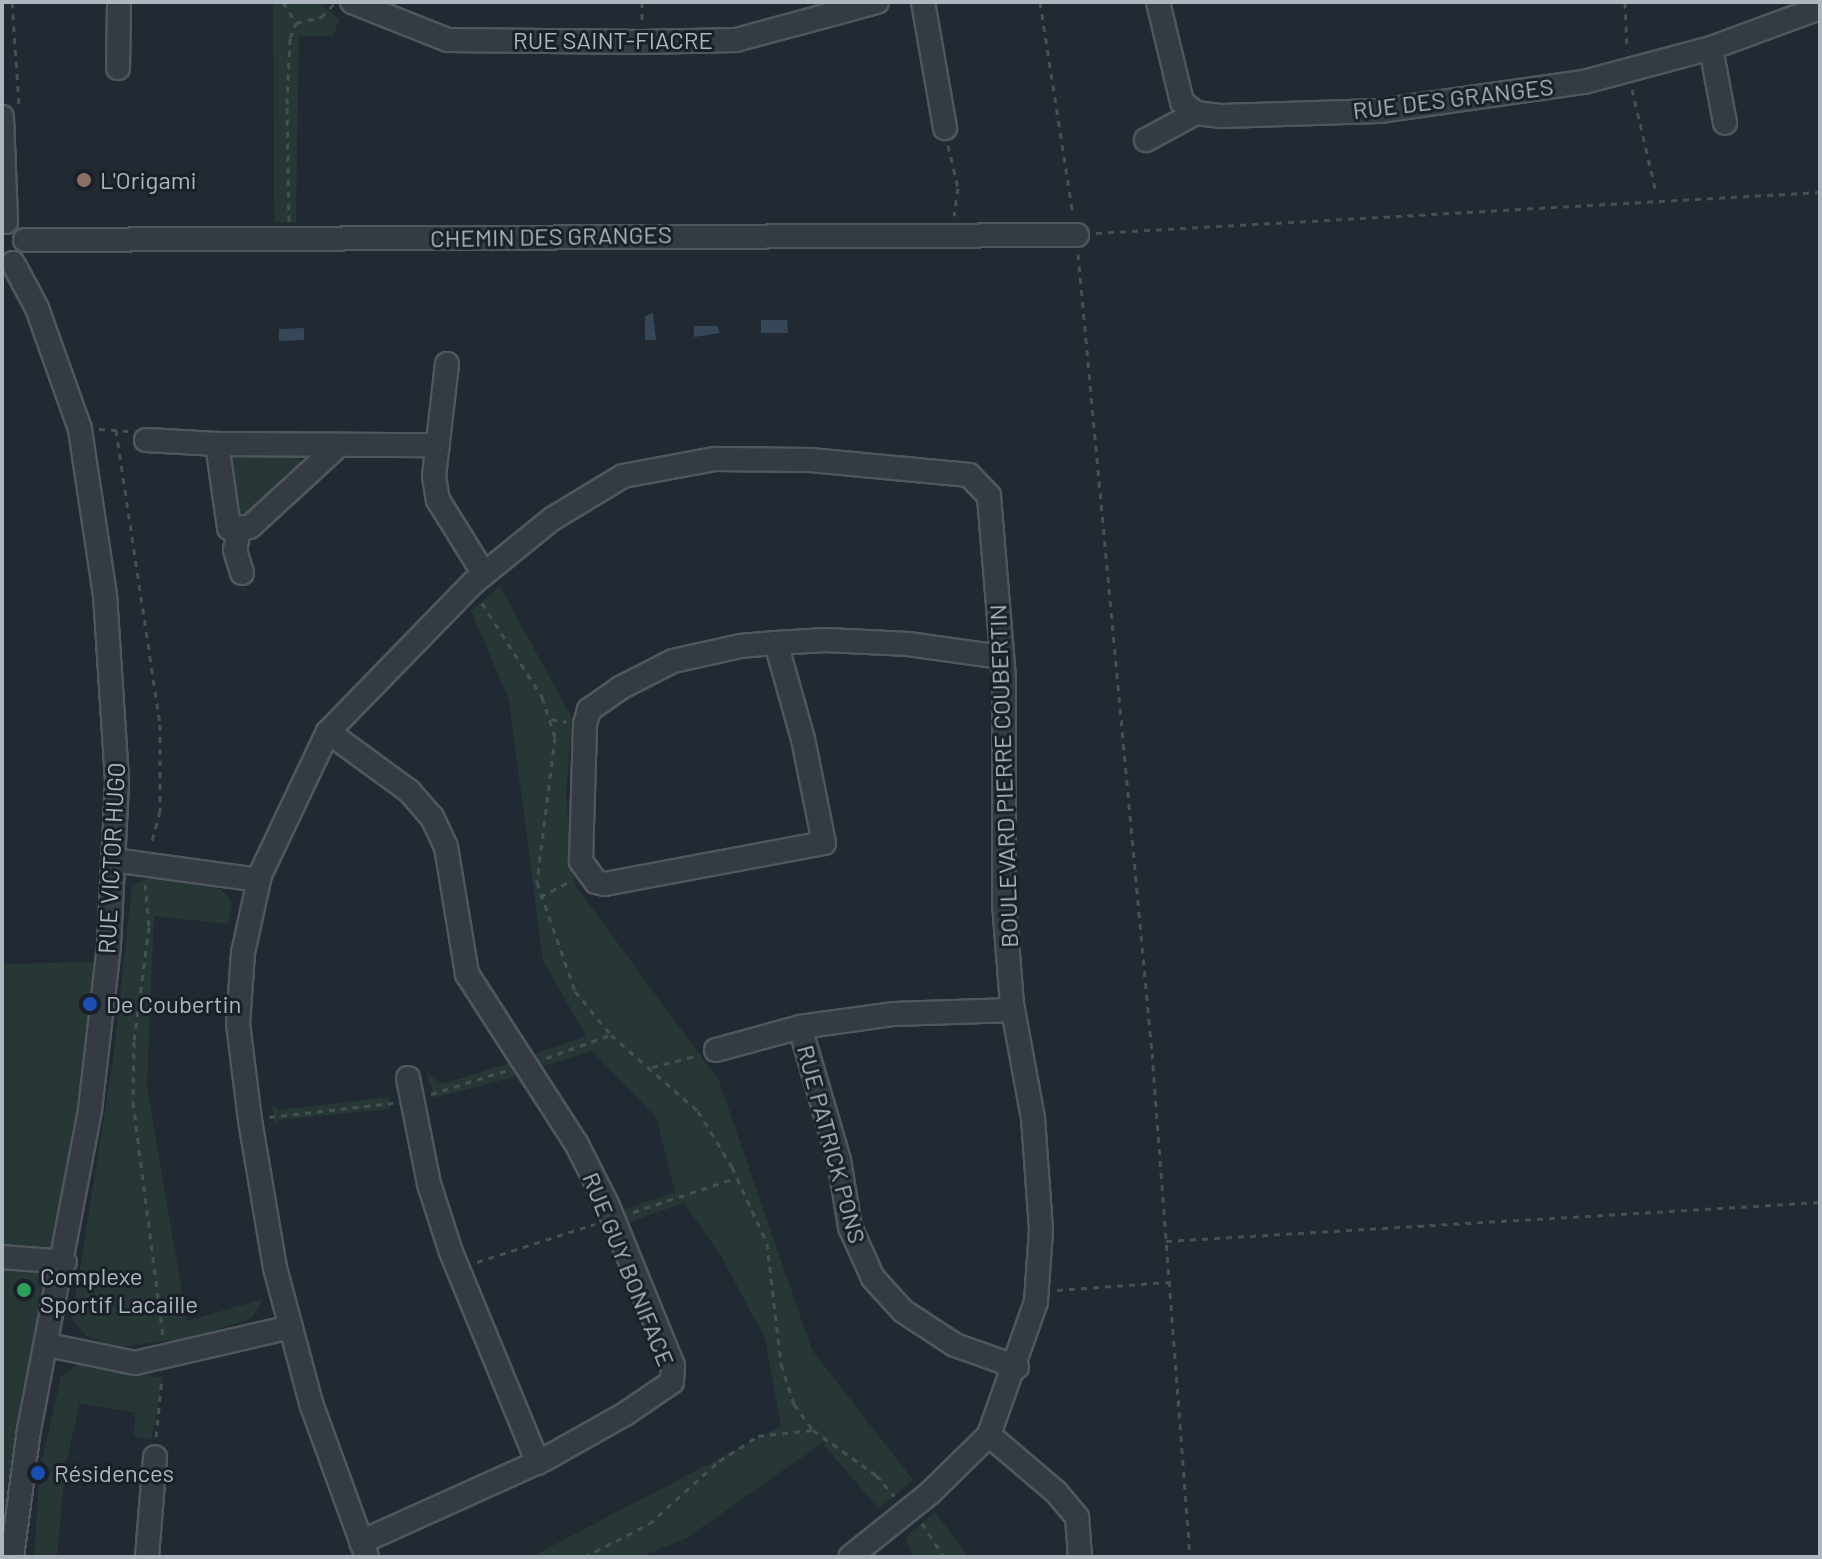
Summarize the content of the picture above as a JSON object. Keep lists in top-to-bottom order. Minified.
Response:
{"streets":{"street":["RUE SAINT-FIACRE","RUE DES GRANGES","CHEMIN DES GRANGES","BOULEVARD PIERRE COUBERTIN","RUE VICTOR HUGO","RUE PATRICK PONS","RUE GUY BONIFACE"]},"crossings":[["BOULEVARD PIERRE COUBERTIN","RUE PATRICK PONS"],["BOULEVARD PIERRE COUBERTIN","RUE GUY BONIFACE"]],"places":["L'Origami","De Coubertin","Complexe Sportif Lacaille","Résidences"]}
